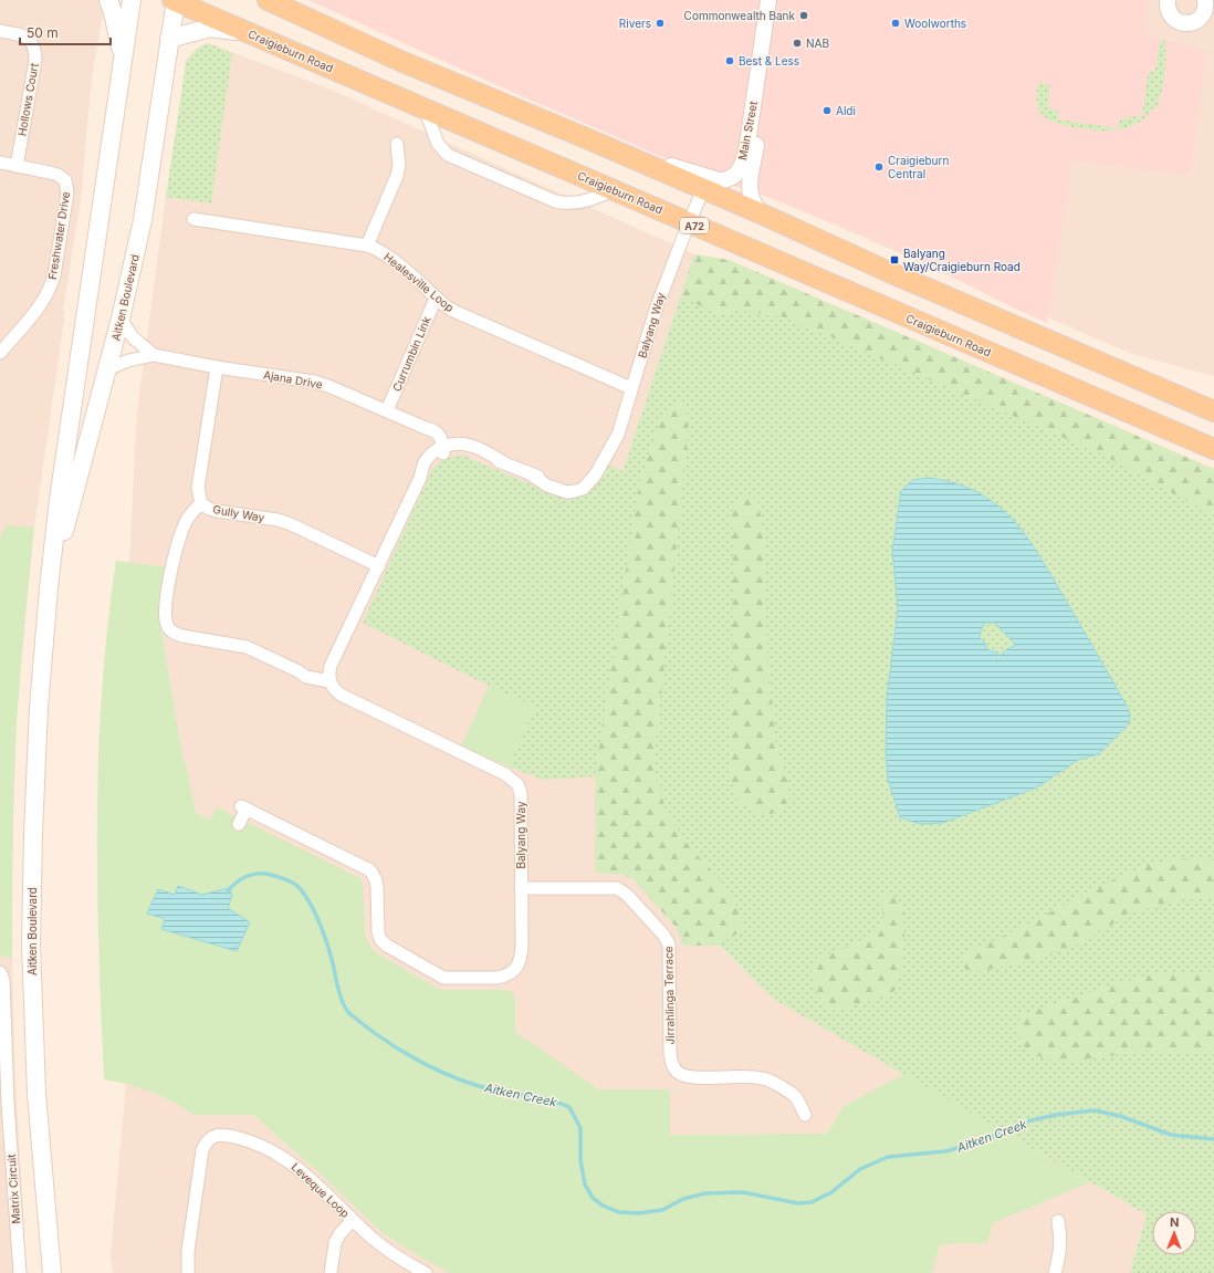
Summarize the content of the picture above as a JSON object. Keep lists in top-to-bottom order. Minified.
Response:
{"streets":{"main road":["Craigieburn Road","A72","Aitken Boulevard"],"street":["Hollows Court","Main Street","Freshwater Drive","Healesville Loop","Balyang Way","Currumbin Link","Ajana Drive","Gully Way","Jirrahlinga Terrace","Matrix Circuit","Leveque Loop"]},"crossings":[["Craigieburn Road","Aitken Boulevard"],["Craigieburn Road","Balyang Way"],["Hollows Court","Freshwater Drive"],["Healesville Loop","Balyang Way"],["Healesville Loop","Currumbin Link"],["Aitken Boulevard","Ajana Drive"],["Balyang Way","Ajana Drive"],["Balyang Way","Jirrahlinga Terrace"],["Currumbin Link","Ajana Drive"],["Ajana Drive","Gully Way"]],"water":["Aitken Creek"],"places":{"other":["Commonwealth Bank","Rivers","Woolworths","NAB","Best & Less","Aldi","Craigieburn Central"],"transit":["Balyang Way/Craigieburn Road"]},"scale_bar":"50 m","north":"top"}
